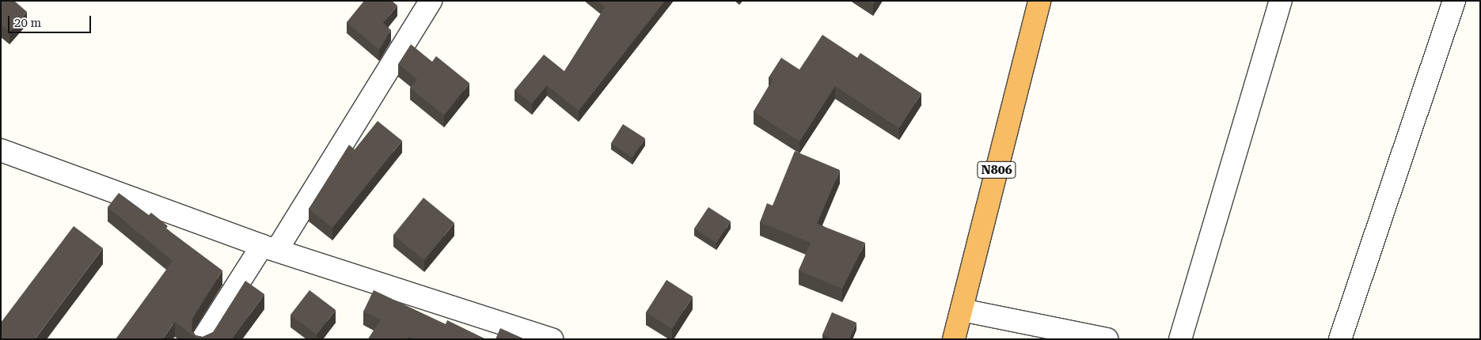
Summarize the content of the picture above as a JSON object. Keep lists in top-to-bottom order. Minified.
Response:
{"streets":{"highway":["N806"]},"scale_bar":"20 m"}
